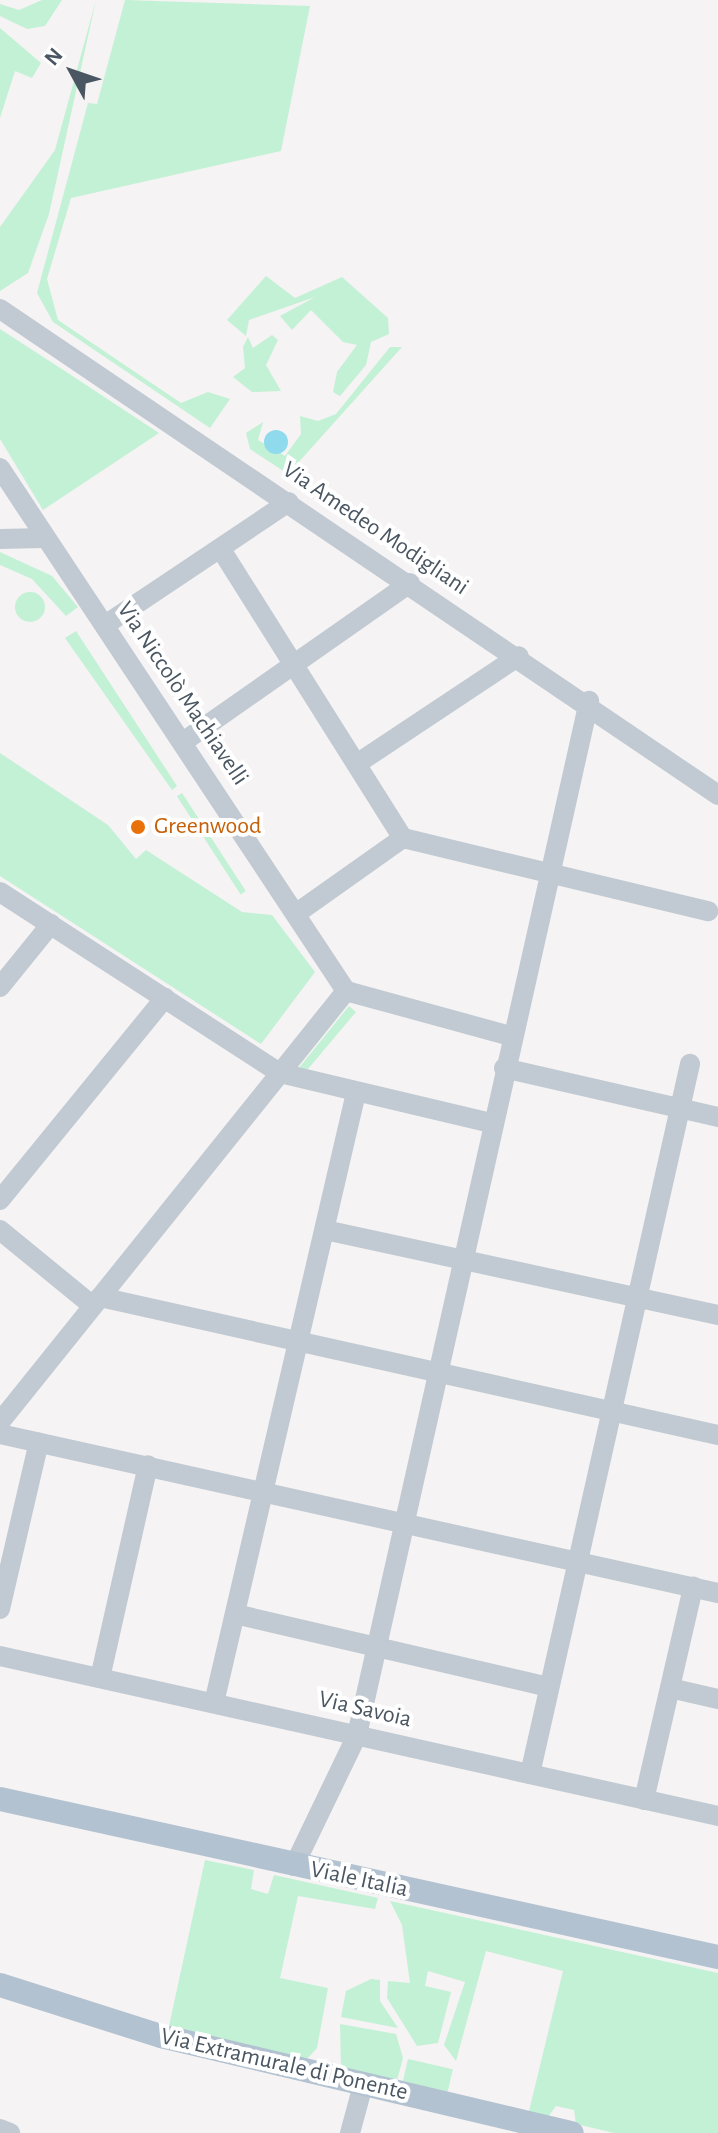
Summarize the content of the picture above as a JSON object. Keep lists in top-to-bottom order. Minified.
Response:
{"streets":{"main road":["Viale Italia","Via Extramurale di Ponente"],"street":["Via Amedeo Modigliani","Via Niccolò Machiavelli","Via Savoia"]},"places":["Greenwood"],"north":"top left"}
